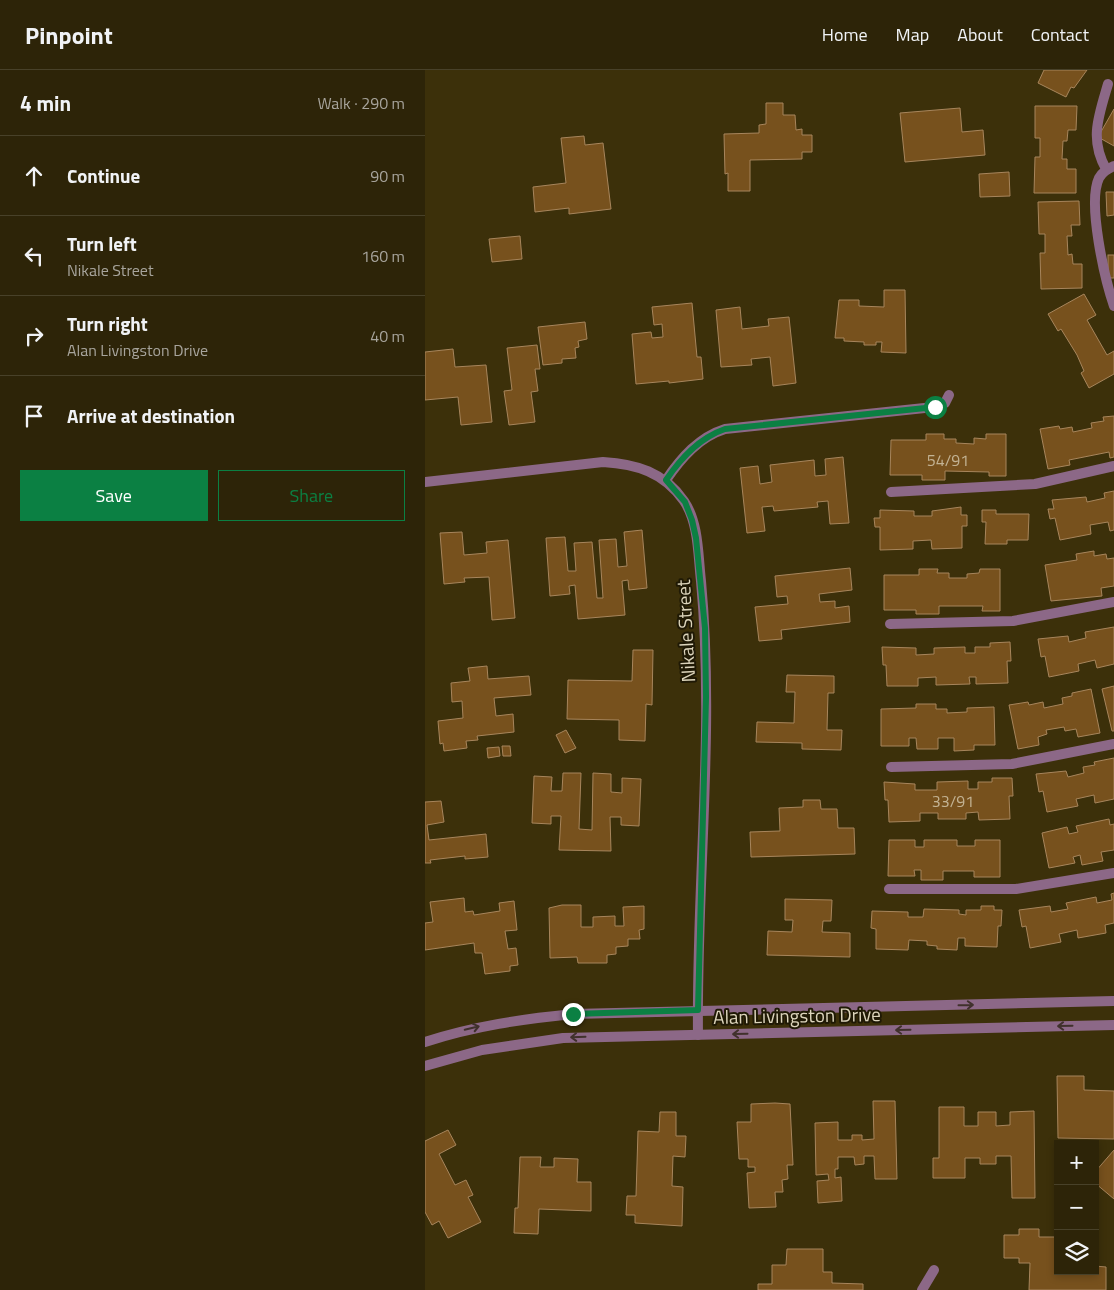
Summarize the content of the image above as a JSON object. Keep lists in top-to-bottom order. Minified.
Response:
{"streets":{"street":["Nikale Street","Alan Livingston Drive"]},"crossings":[["Nikale Street","Alan Livingston Drive"]],"house_numbers":["54/91","33/91"],"page":{"header":"Pinpoint","nav":["Home","Map","About","Contact"],"heading":["4 min","Walk · 290 m"],"list":[["Continue","90 m"],["Turn left","Nikale Street","160 m"],["Turn right","Alan Livingston Drive","40 m"],"Arrive at destination"],"buttons":["Save","Share"],"map_buttons":["+","−"]}}
